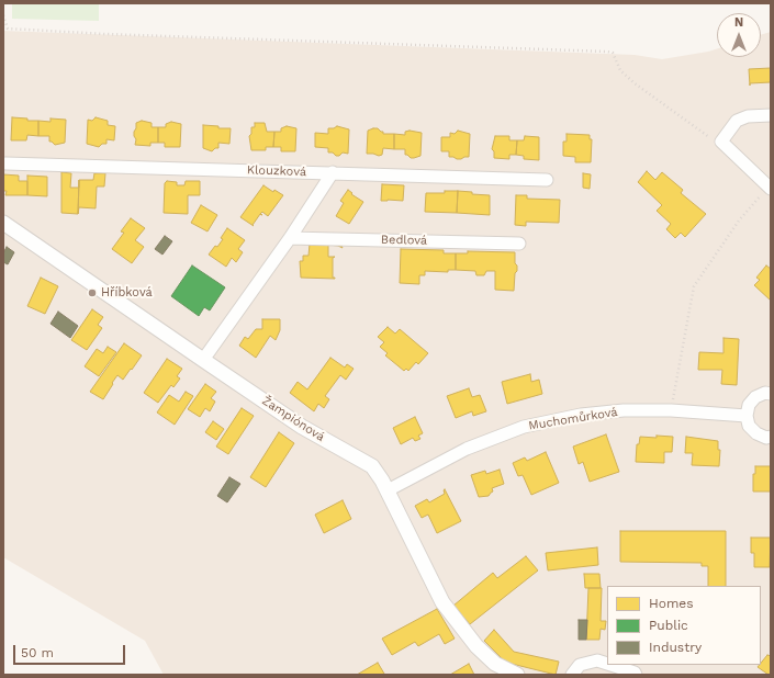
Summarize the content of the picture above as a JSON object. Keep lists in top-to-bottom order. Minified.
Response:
{"streets":{"street":["Klouzková","Bedlová","Žampiónová","Muchomůrková"]},"crossings":[["Žampiónová","Muchomůrková"]],"places":["Hříbková"],"legend":["Homes","Public","Industry"],"scale_bar":"50 m","north":"top"}
